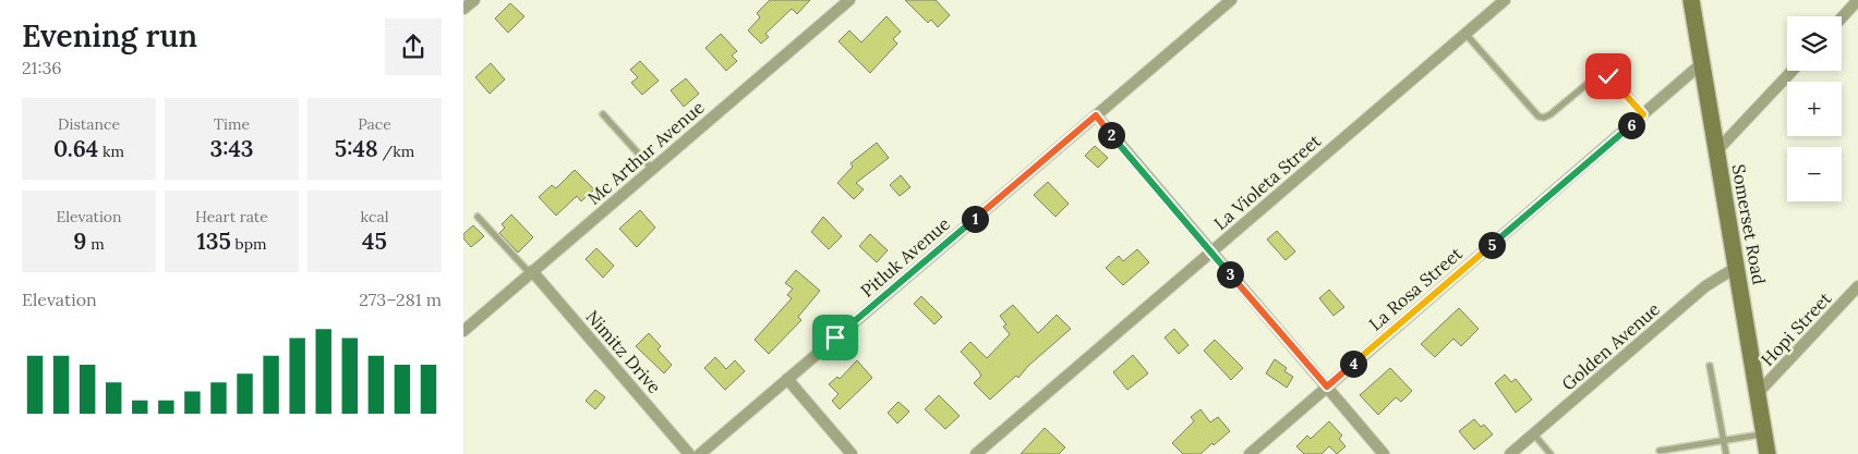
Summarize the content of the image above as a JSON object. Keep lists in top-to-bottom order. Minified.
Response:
{"streets":{"main road":["Somerset Road"],"street":["Mc Arthur Avenue","La Violeta Street","Pitluk Avenue","La Rosa Street","Hopi Street","Golden Avenue","Nimitz Drive"]},"crossings":[["Mc Arthur Avenue","Nimitz Drive"],["Somerset Road","La Rosa Street"],["Somerset Road","Hopi Street"],["Somerset Road","Golden Avenue"]],"page":{"heading":["Evening run","21:36"],"map_buttons":["+","−"],"stats":[["Distance","0.64 km"],["Time","3:43"],["Pace","5:48 /km"],["Elevation","9 m"],["Heart rate","135 bpm"],["kcal","45"]],"pins":["6","2","1","5","3","4"],"chart":["Elevation","273–281 m"]}}
